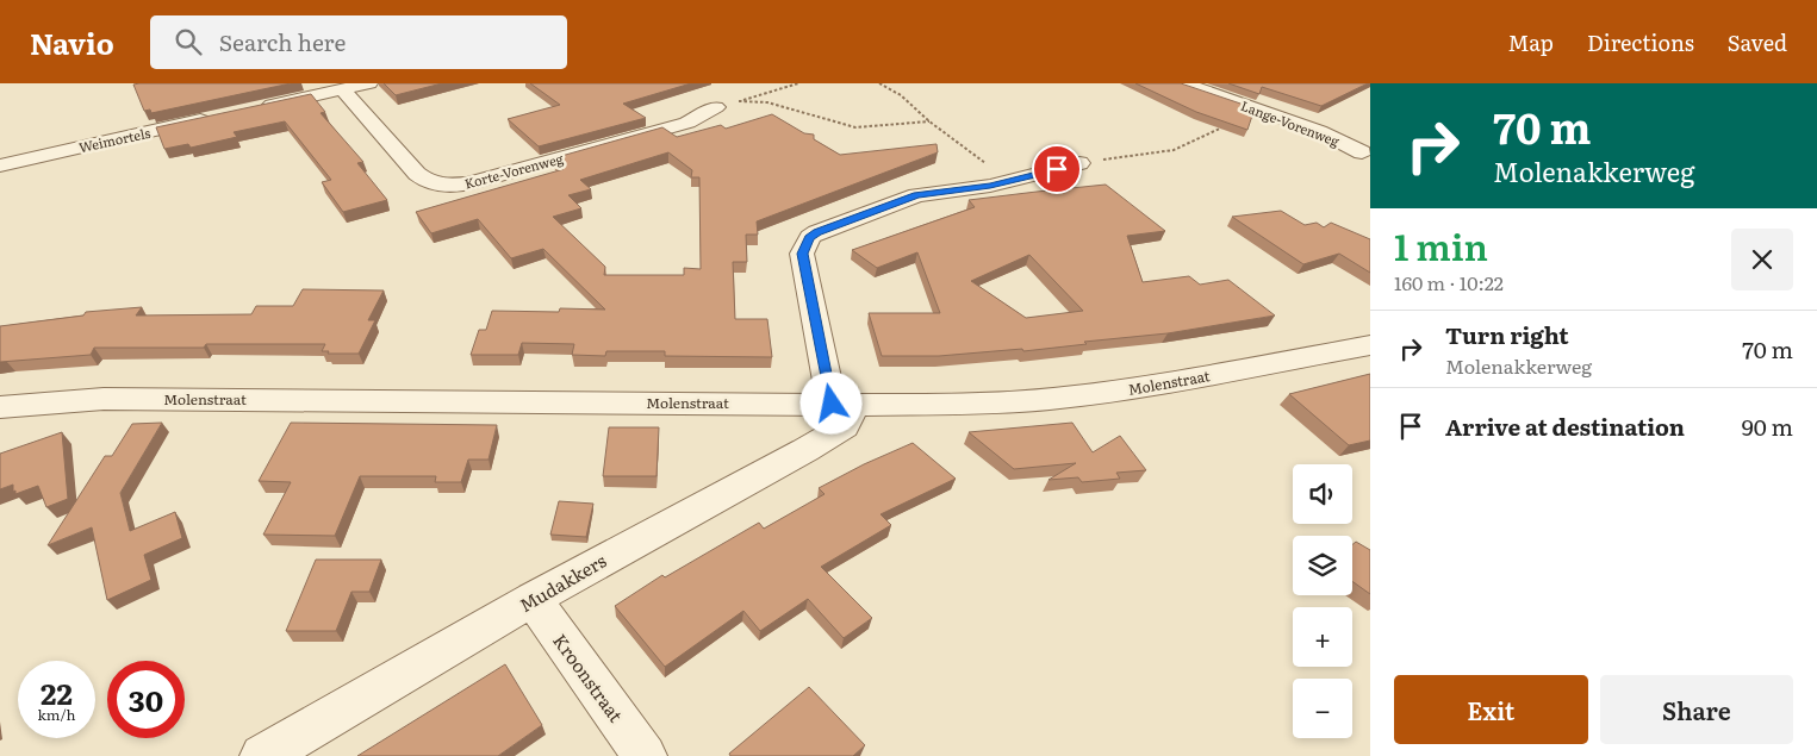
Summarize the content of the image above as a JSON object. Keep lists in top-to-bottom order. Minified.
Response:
{"streets":{"street":["Lange-Vorenweg","Weimortels","Korte-Vorenweg","Molenstraat","Mudakkers","Kroonstraat"]},"crossings":[["Molenstraat","Mudakkers"],["Mudakkers","Kroonstraat"]],"page":{"header":"Navio","search":"Search here","nav":["Map","Directions","Saved"],"turn":["70 m","Molenakkerweg"],"heading":["1 min","160 m · 10:22"],"list":[{"name":"Turn right","note":"Molenakkerweg","value":"70 m"},{"name":"Arrive at destination","value":"90 m"}],"map_buttons":["+","−"],"speed":"22 km/h","limit":"30","buttons":["Exit","Share"]}}
